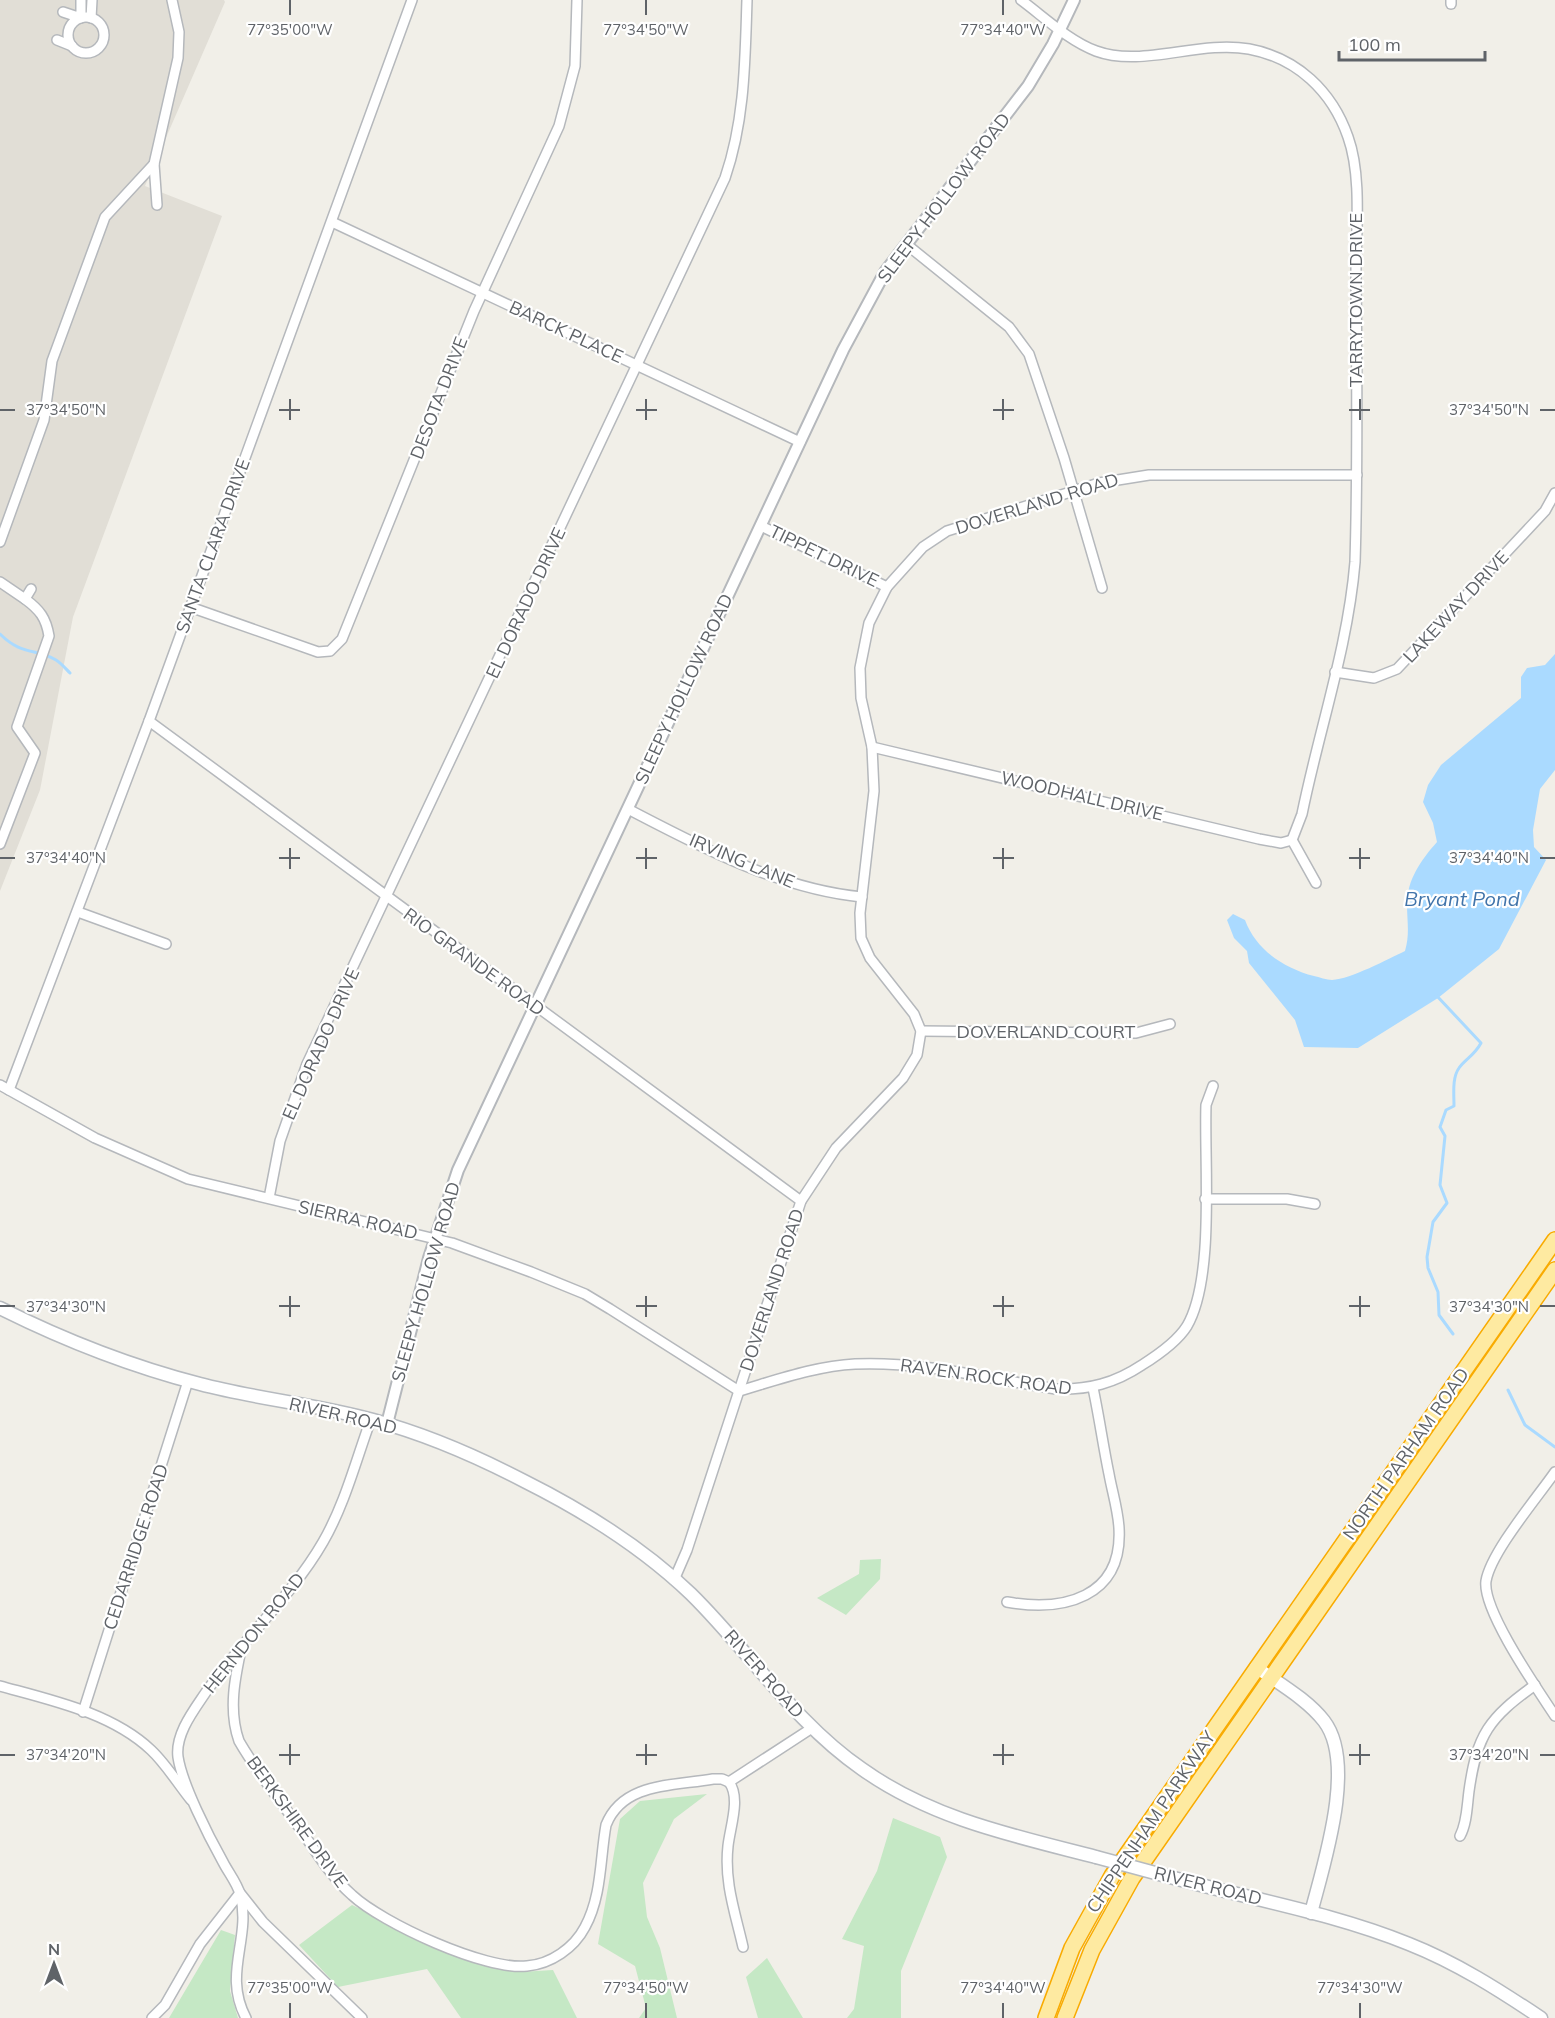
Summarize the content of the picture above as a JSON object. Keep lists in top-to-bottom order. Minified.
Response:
{"streets":{"highway":["NORTH PARHAM ROAD","CHIPPENHAM PARKWAY"],"main road":["RIVER ROAD"],"street":["SLEEPY HOLLOW ROAD","TARRYTOWN DRIVE","BARCK PLACE","DESOTA DRIVE","DOVERLAND ROAD","SANTA CLARA DRIVE","TIPPET DRIVE","EL DORADO DRIVE","LAKEWAY DRIVE","WOODHALL DRIVE","IRVING LANE","RIO GRANDE ROAD","DOVERLAND COURT","SIERRA ROAD","RAVEN ROCK ROAD","CEDARRIDGE ROAD","HERNDON ROAD","BERKSHIRE DRIVE"]},"crossings":[["SLEEPY HOLLOW ROAD","TARRYTOWN DRIVE"],["SLEEPY HOLLOW ROAD","BARCK PLACE"],["SLEEPY HOLLOW ROAD","TIPPET DRIVE"],["SLEEPY HOLLOW ROAD","IRVING LANE"],["SLEEPY HOLLOW ROAD","RIO GRANDE ROAD"],["SLEEPY HOLLOW ROAD","SIERRA ROAD"],["SLEEPY HOLLOW ROAD","RIVER ROAD"],["TARRYTOWN DRIVE","DOVERLAND ROAD"],["TARRYTOWN DRIVE","LAKEWAY DRIVE"],["TARRYTOWN DRIVE","WOODHALL DRIVE"],["BARCK PLACE","DESOTA DRIVE"],["BARCK PLACE","SANTA CLARA DRIVE"],["BARCK PLACE","EL DORADO DRIVE"],["DESOTA DRIVE","SANTA CLARA DRIVE"],["DOVERLAND ROAD","TIPPET DRIVE"],["DOVERLAND ROAD","WOODHALL DRIVE"],["DOVERLAND ROAD","IRVING LANE"],["DOVERLAND ROAD","RIO GRANDE ROAD"],["DOVERLAND ROAD","DOVERLAND COURT"],["DOVERLAND ROAD","SIERRA ROAD"],["DOVERLAND ROAD","RAVEN ROCK ROAD"],["DOVERLAND ROAD","RIVER ROAD"],["SANTA CLARA DRIVE","RIO GRANDE ROAD"],["SANTA CLARA DRIVE","SIERRA ROAD"],["EL DORADO DRIVE","RIO GRANDE ROAD"],["EL DORADO DRIVE","SIERRA ROAD"],["SIERRA ROAD","RAVEN ROCK ROAD"],["RIVER ROAD","CEDARRIDGE ROAD"],["RIVER ROAD","HERNDON ROAD"],["NORTH PARHAM ROAD","CHIPPENHAM PARKWAY"],["HERNDON ROAD","BERKSHIRE DRIVE"]],"water":["Bryant Pond"],"scale_bar":"100 m","north":"top","coordinates":["77°35'00\"W","77°34'50\"W","77°34'40\"W","37°34'50\"N","37°34'40\"N","37°34'30\"N","37°34'20\"N","77°34'30\"W"]}
